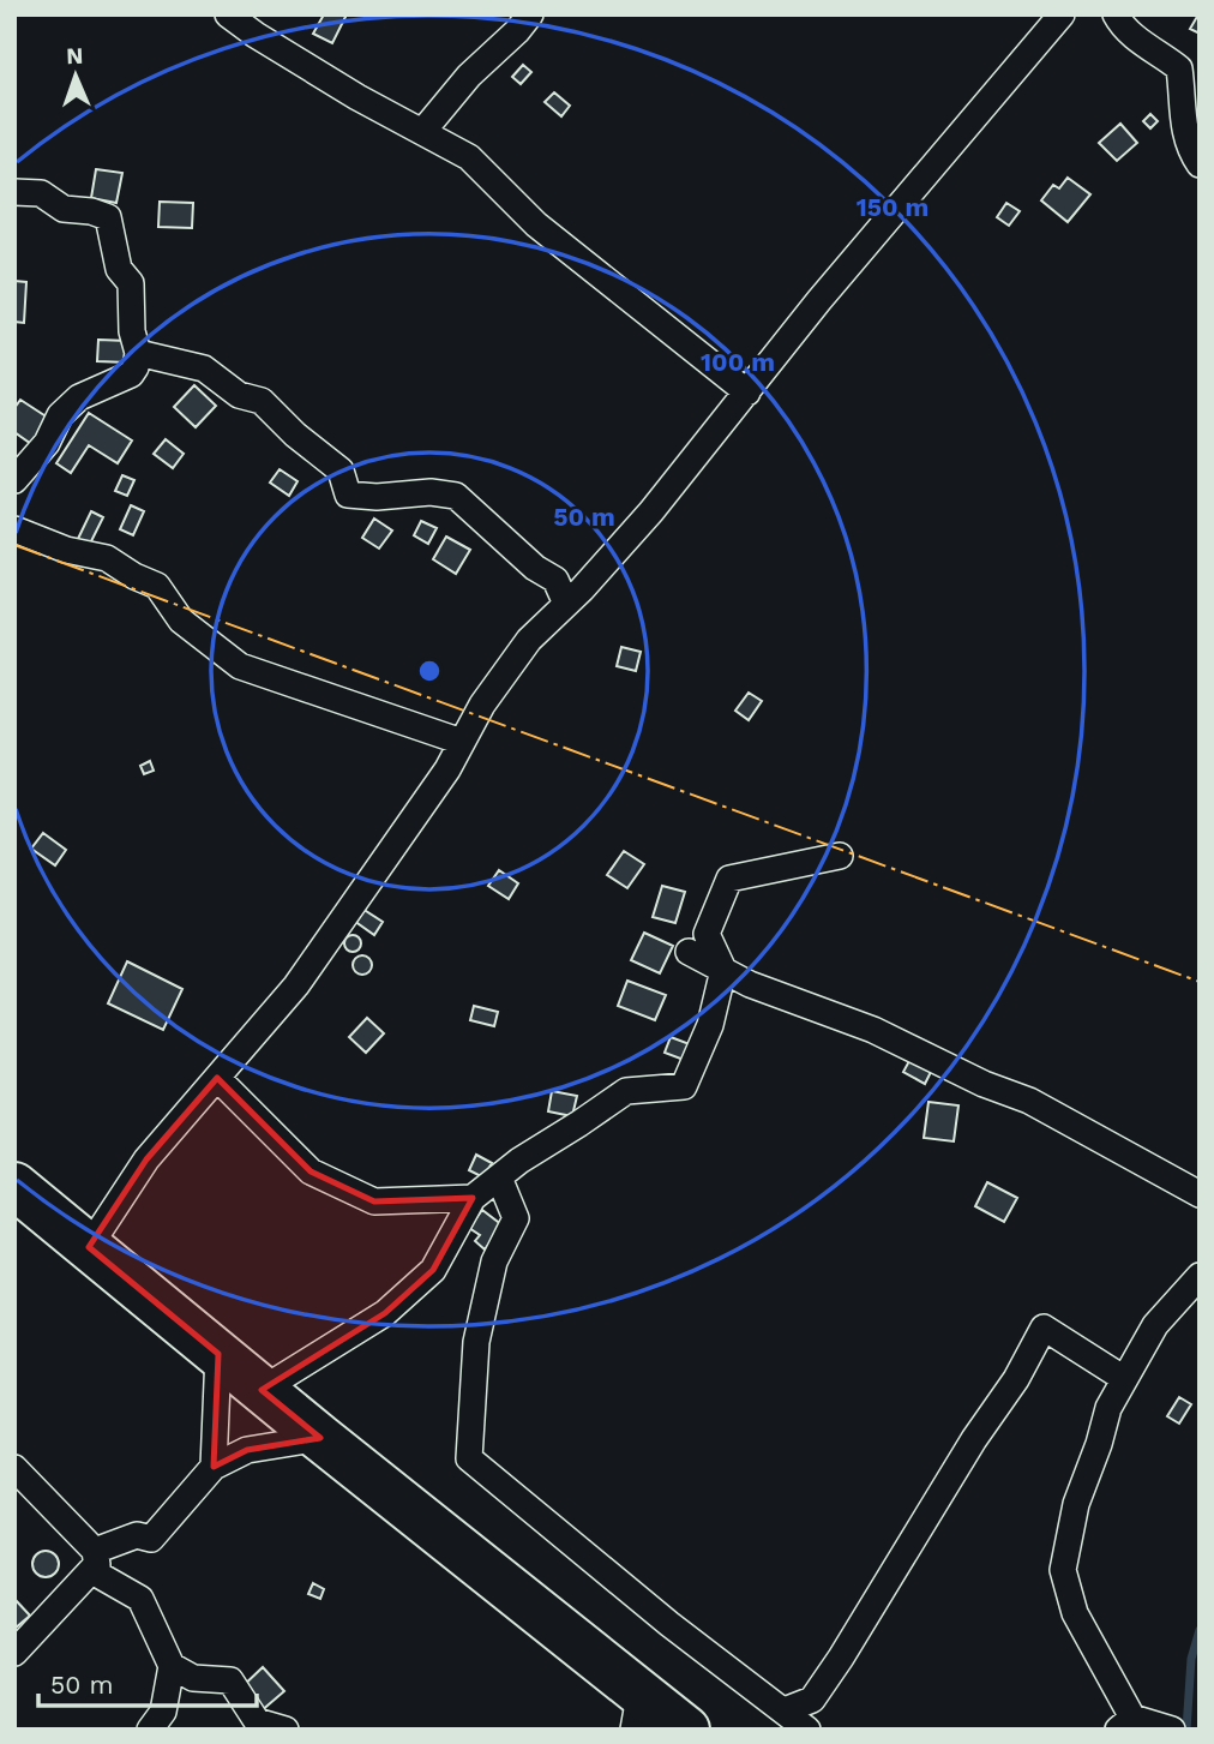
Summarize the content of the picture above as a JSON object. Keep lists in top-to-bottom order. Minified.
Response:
{"scale_bar":"50 m","north":"top","rings":["150 m","100 m","50 m"]}
